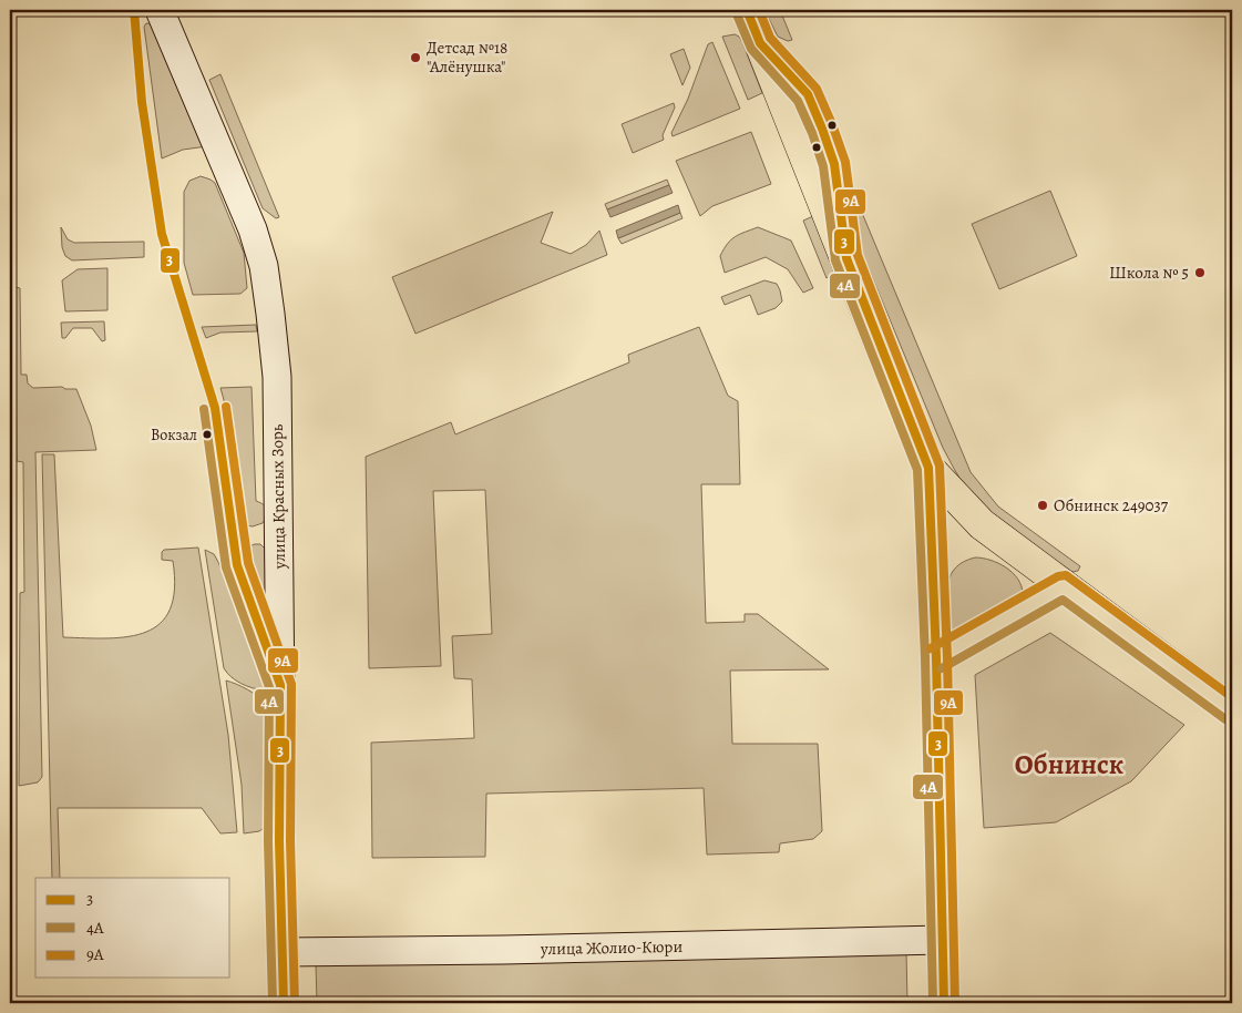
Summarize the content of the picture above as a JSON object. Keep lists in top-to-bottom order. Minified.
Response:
{"streets":{"street":["улица Красных Зорь","улица Жолио-Кюри"]},"crossings":[["улица Красных Зорь","улица Жолио-Кюри"]],"districts":["Обнинск"],"places":["Детсад №18 \"Алёнушка\"","Школа № 5","Вокзал","Обнинск 249037"],"lines":["transit line 3","transit line 9А","transit line 4А"],"legend":["3","4А","9А"]}
